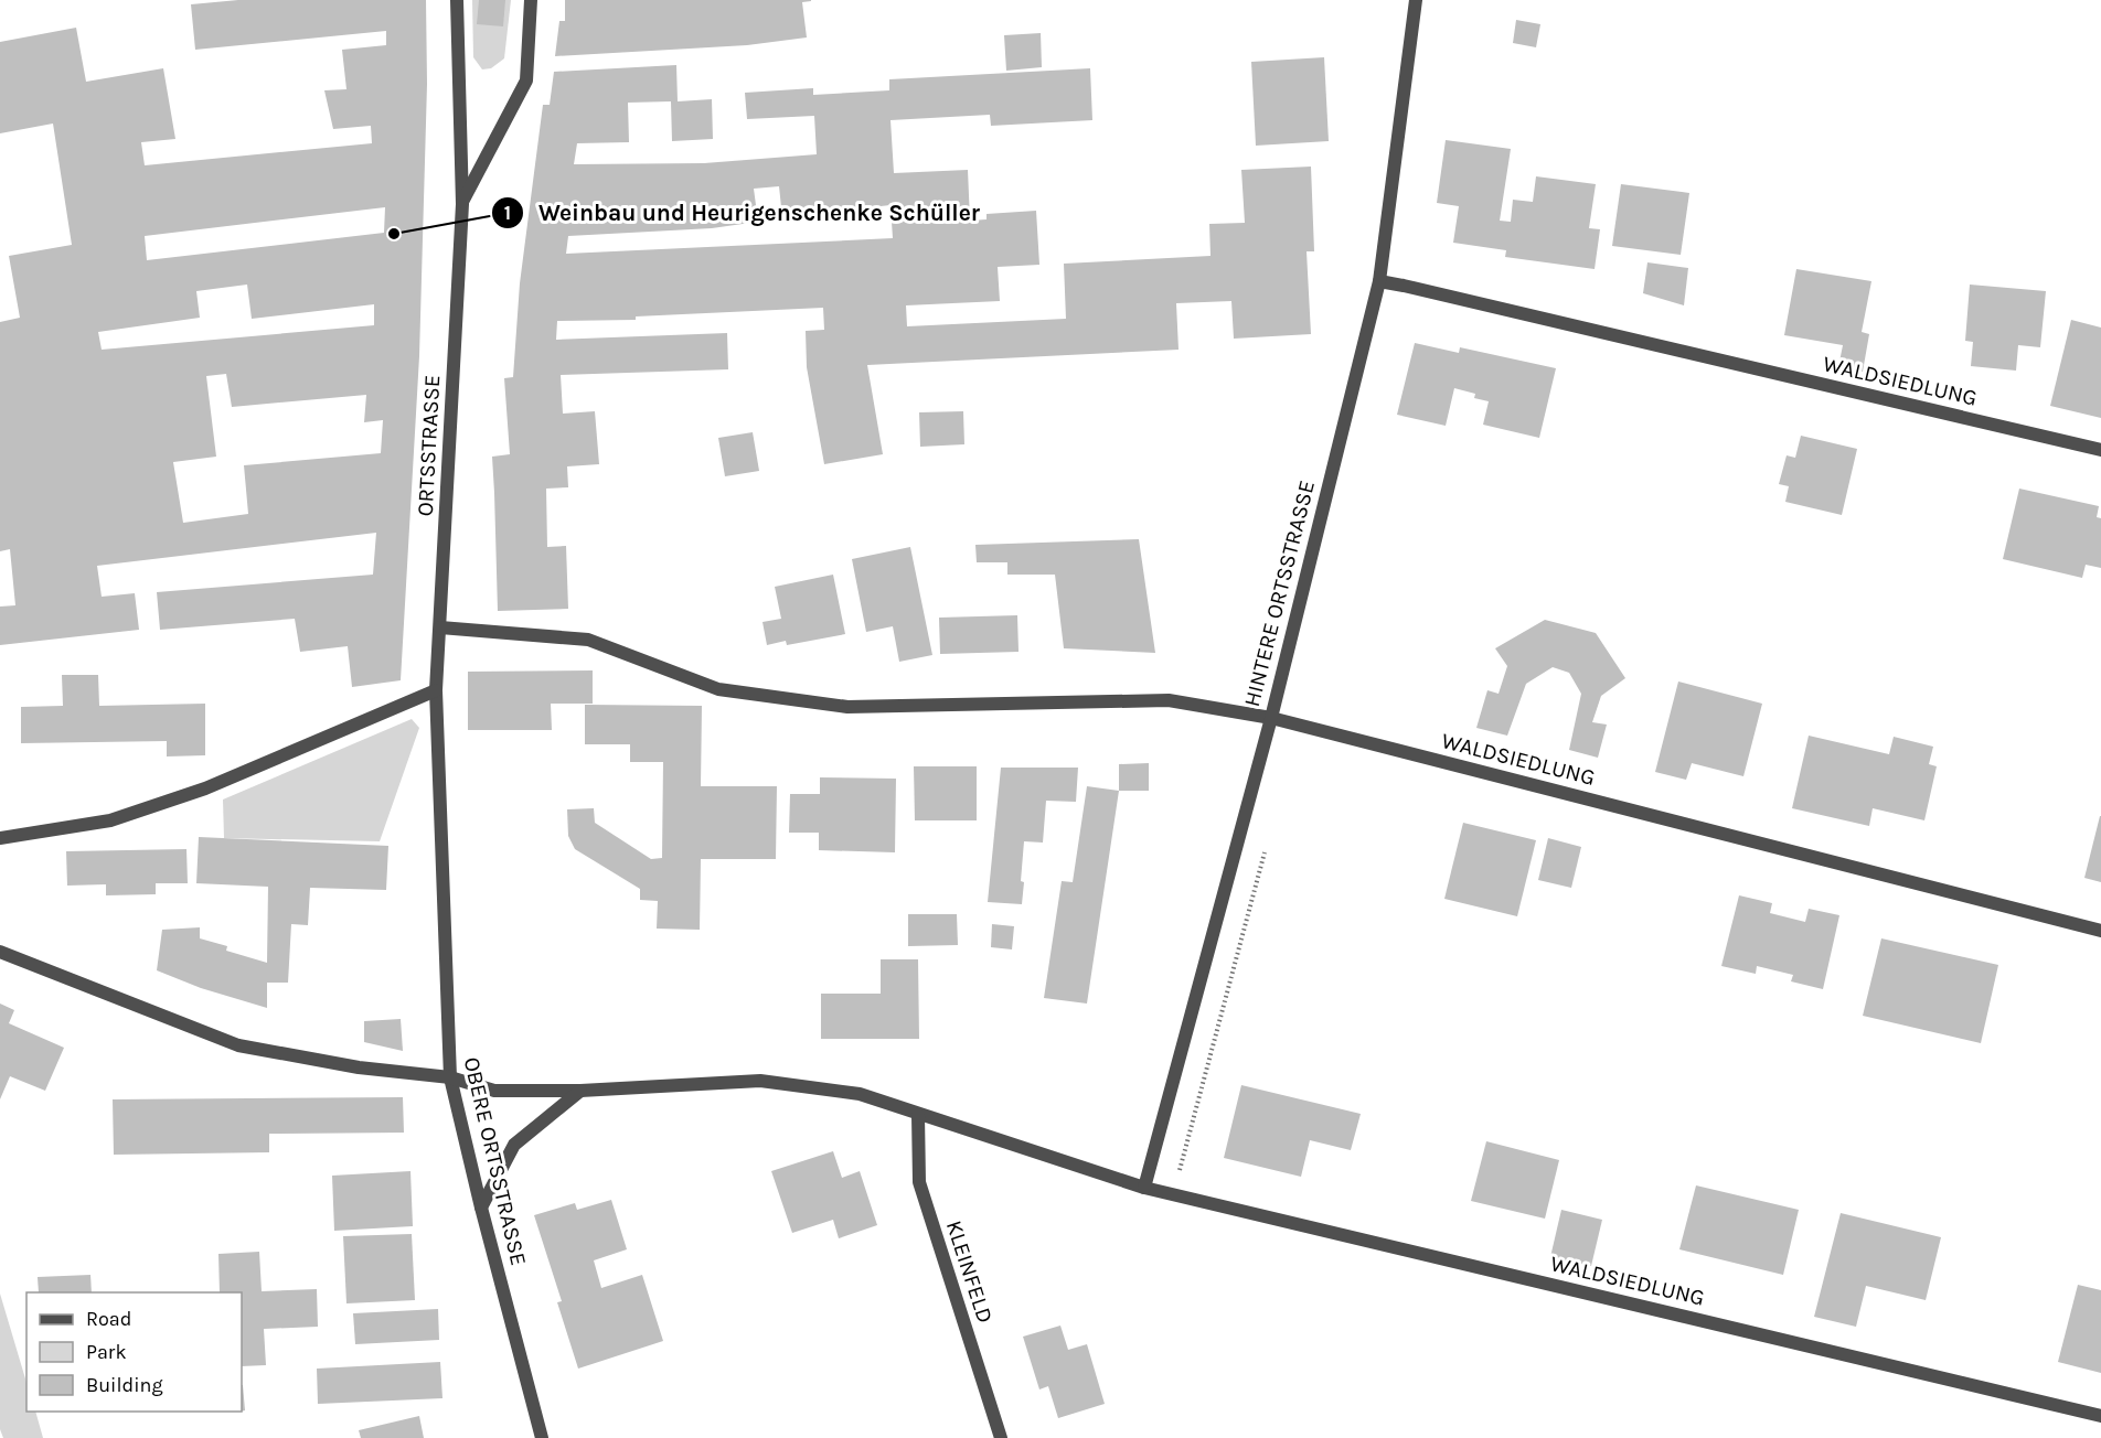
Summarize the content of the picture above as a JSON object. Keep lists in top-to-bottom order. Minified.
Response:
{"streets":{"street":["WALDSIEDLUNG","ORTSSTRASSE","HINTERE ORTSSTRASSE","OBERE ORTSSTRASSE","KLEINFELD"]},"crossings":[["WALDSIEDLUNG","ORTSSTRASSE"],["WALDSIEDLUNG","HINTERE ORTSSTRASSE"],["WALDSIEDLUNG","OBERE ORTSSTRASSE"],["WALDSIEDLUNG","KLEINFELD"],["ORTSSTRASSE","OBERE ORTSSTRASSE"]],"places":["Weinbau und Heurigenschenke Schüller"],"legend":["Road","Park","Building"]}
